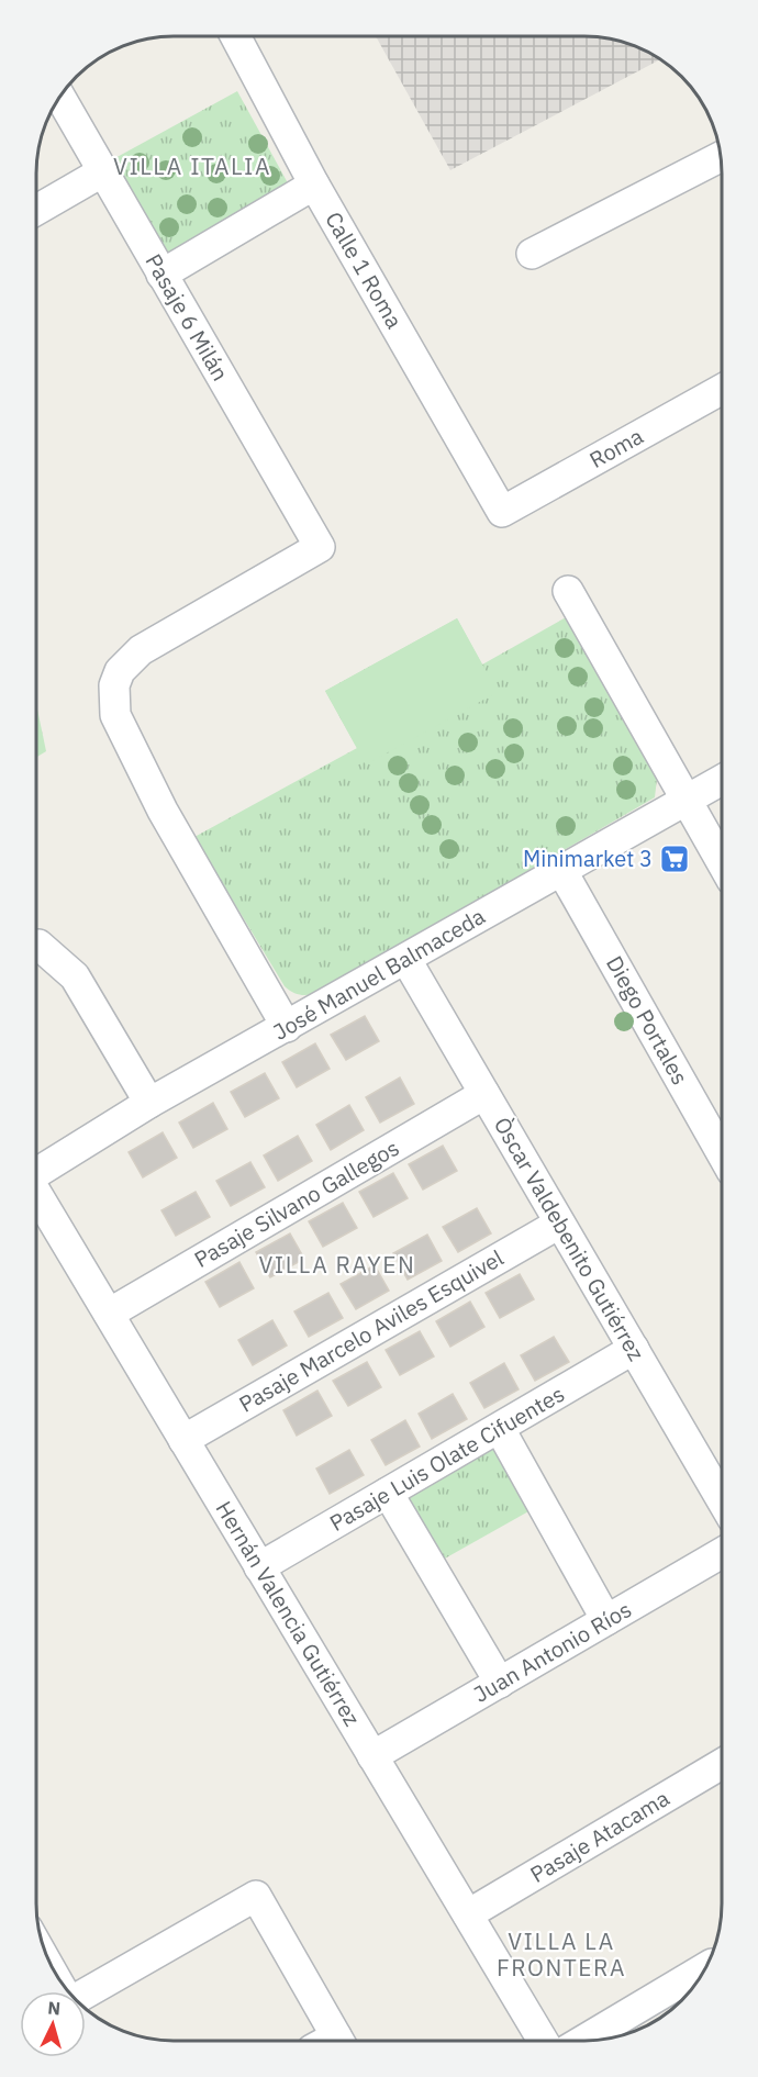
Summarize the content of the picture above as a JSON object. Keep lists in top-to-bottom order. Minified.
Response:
{"streets":{"street":["Calle 1 Roma","Pasaje 6 Milán","Roma","José Manuel Balmaceda","Diego Portales","Pasaje Silvano Gallegos","Òscar Valdebenito Gutiérrez","Pasaje Marcelo Aviles Esquivel","Pasaje Luis Olate Cifuentes","Hernán Valencia Gutiérrez","Juan Antonio Ríos","Pasaje Atacama"]},"crossings":[["Calle 1 Roma","Roma"],["Pasaje 6 Milán","José Manuel Balmaceda"],["José Manuel Balmaceda","Diego Portales"],["José Manuel Balmaceda","Òscar Valdebenito Gutiérrez"],["Pasaje Silvano Gallegos","Òscar Valdebenito Gutiérrez"],["Pasaje Silvano Gallegos","Hernán Valencia Gutiérrez"],["Òscar Valdebenito Gutiérrez","Pasaje Marcelo Aviles Esquivel"],["Òscar Valdebenito Gutiérrez","Pasaje Luis Olate Cifuentes"],["Pasaje Marcelo Aviles Esquivel","Hernán Valencia Gutiérrez"],["Pasaje Luis Olate Cifuentes","Hernán Valencia Gutiérrez"],["Hernán Valencia Gutiérrez","Juan Antonio Ríos"],["Hernán Valencia Gutiérrez","Pasaje Atacama"]],"districts":["VILLA ITALIA","VILLA RAYEN","VILLA LA FRONTERA"],"places":{"supermarket":["Minimarket 3"]},"north":"top"}
